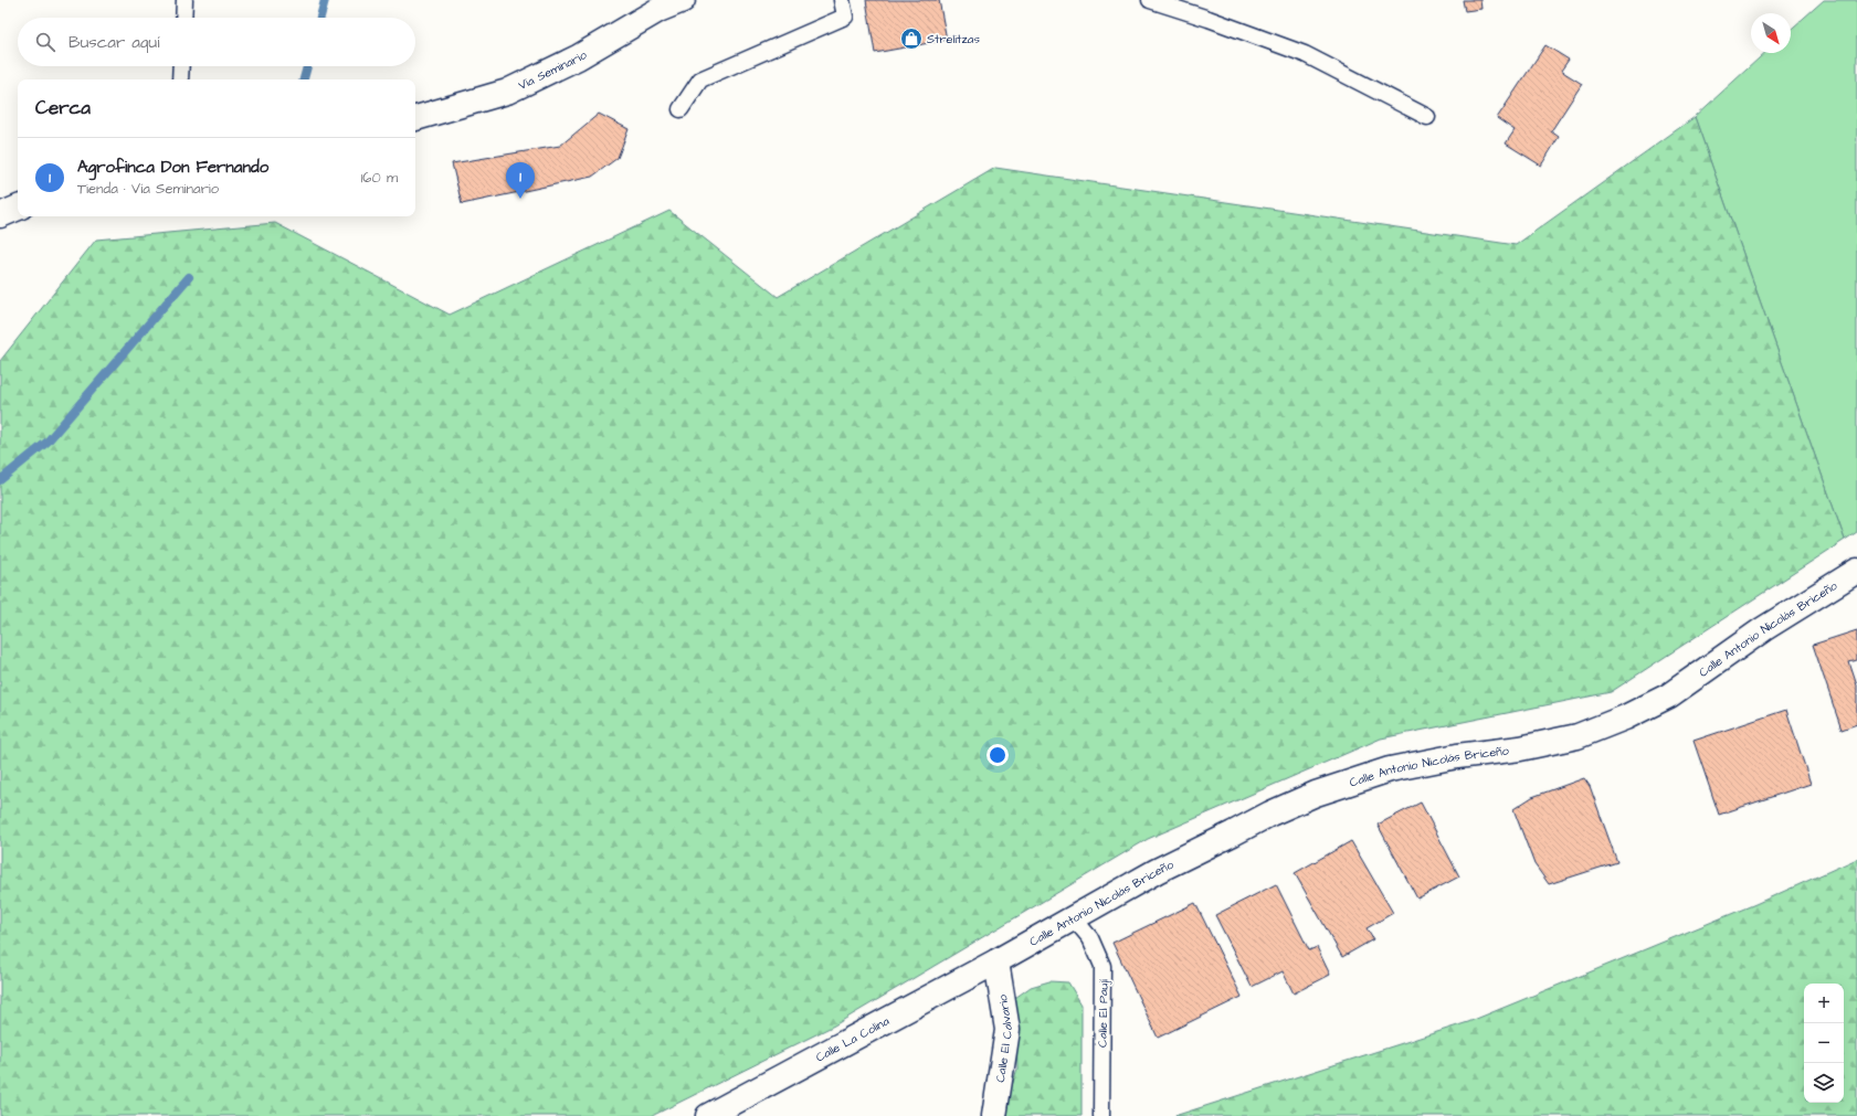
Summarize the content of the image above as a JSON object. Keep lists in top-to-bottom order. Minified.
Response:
{"streets":{"street":["Vía Seminario","Calle Antonio Nicolás Briceño","Calle La Colina","Calle El Calvario"],"lane":["Calle El Paují"]},"crossings":[["Calle Antonio Nicolás Briceño","Calle El Paují"],["Calle Antonio Nicolás Briceño","Calle La Colina"],["Calle Antonio Nicolás Briceño","Calle El Calvario"],["Calle La Colina","Calle El Calvario"]],"places":{"shop":["Strelitzas"]},"north":"bottom right","page":{"search":"Buscar aquí","heading":"Cerca","list":[{"mark":"1","name":"Agrofinca Don Fernando","note":"Tienda · Vía Seminario","value":"160 m"}],"pins":"1","map_buttons":["+","−"]}}
